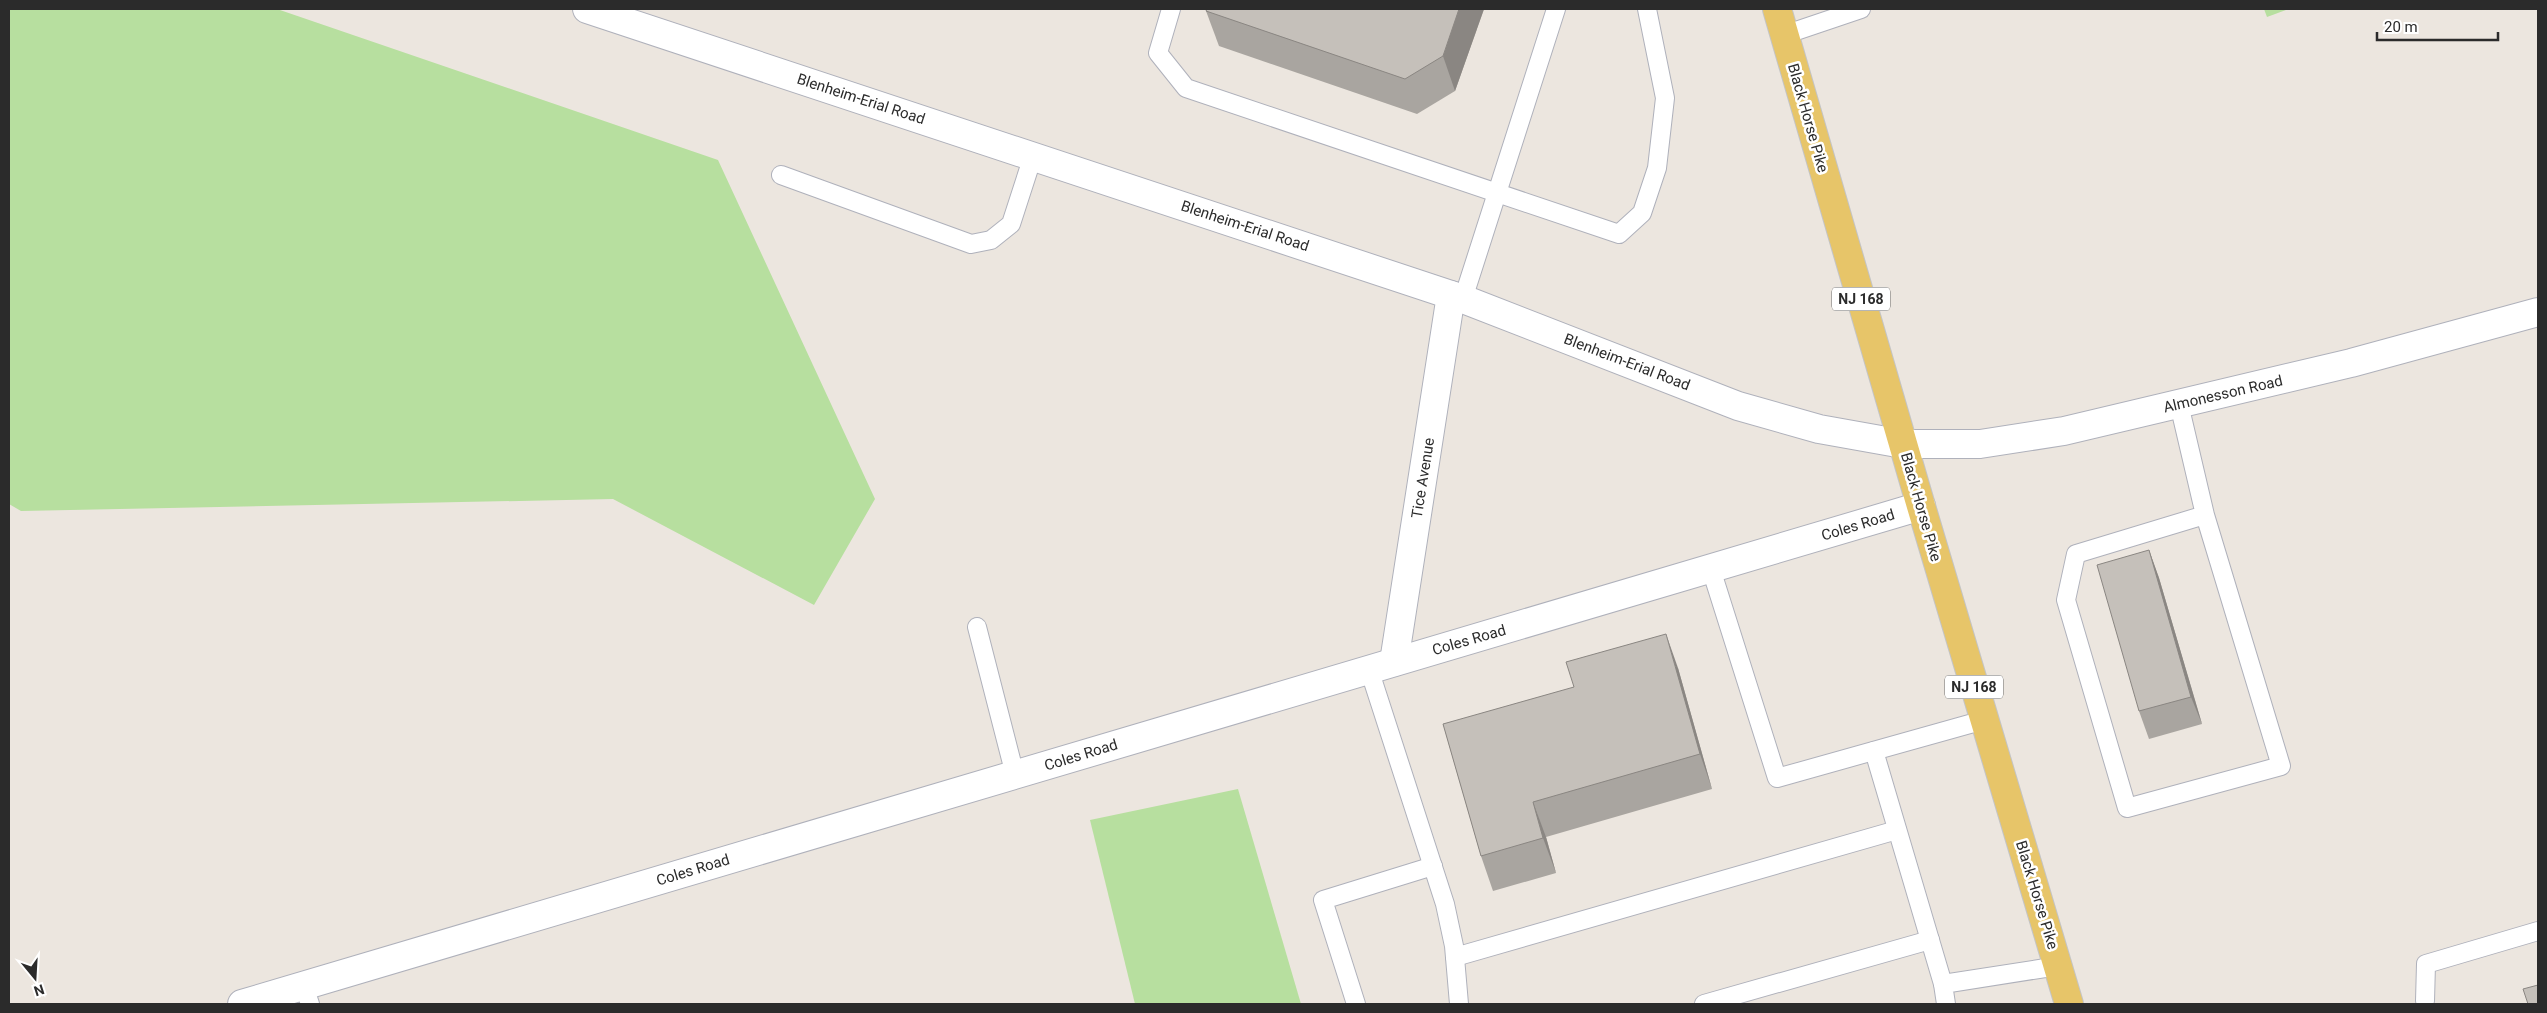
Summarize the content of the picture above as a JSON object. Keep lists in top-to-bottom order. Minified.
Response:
{"streets":{"main road":["Black Horse Pike","NJ 168"],"street":["Blenheim-Erial Road","Almonesson Road","Tice Avenue","Coles Road"]},"crossings":[["Blenheim-Erial Road","Black Horse Pike"],["Blenheim-Erial Road","Almonesson Road"],["Blenheim-Erial Road","Tice Avenue"],["Black Horse Pike","Almonesson Road"],["Black Horse Pike","Coles Road"],["Tice Avenue","Coles Road"]],"scale_bar":"20 m","north":"bottom"}
